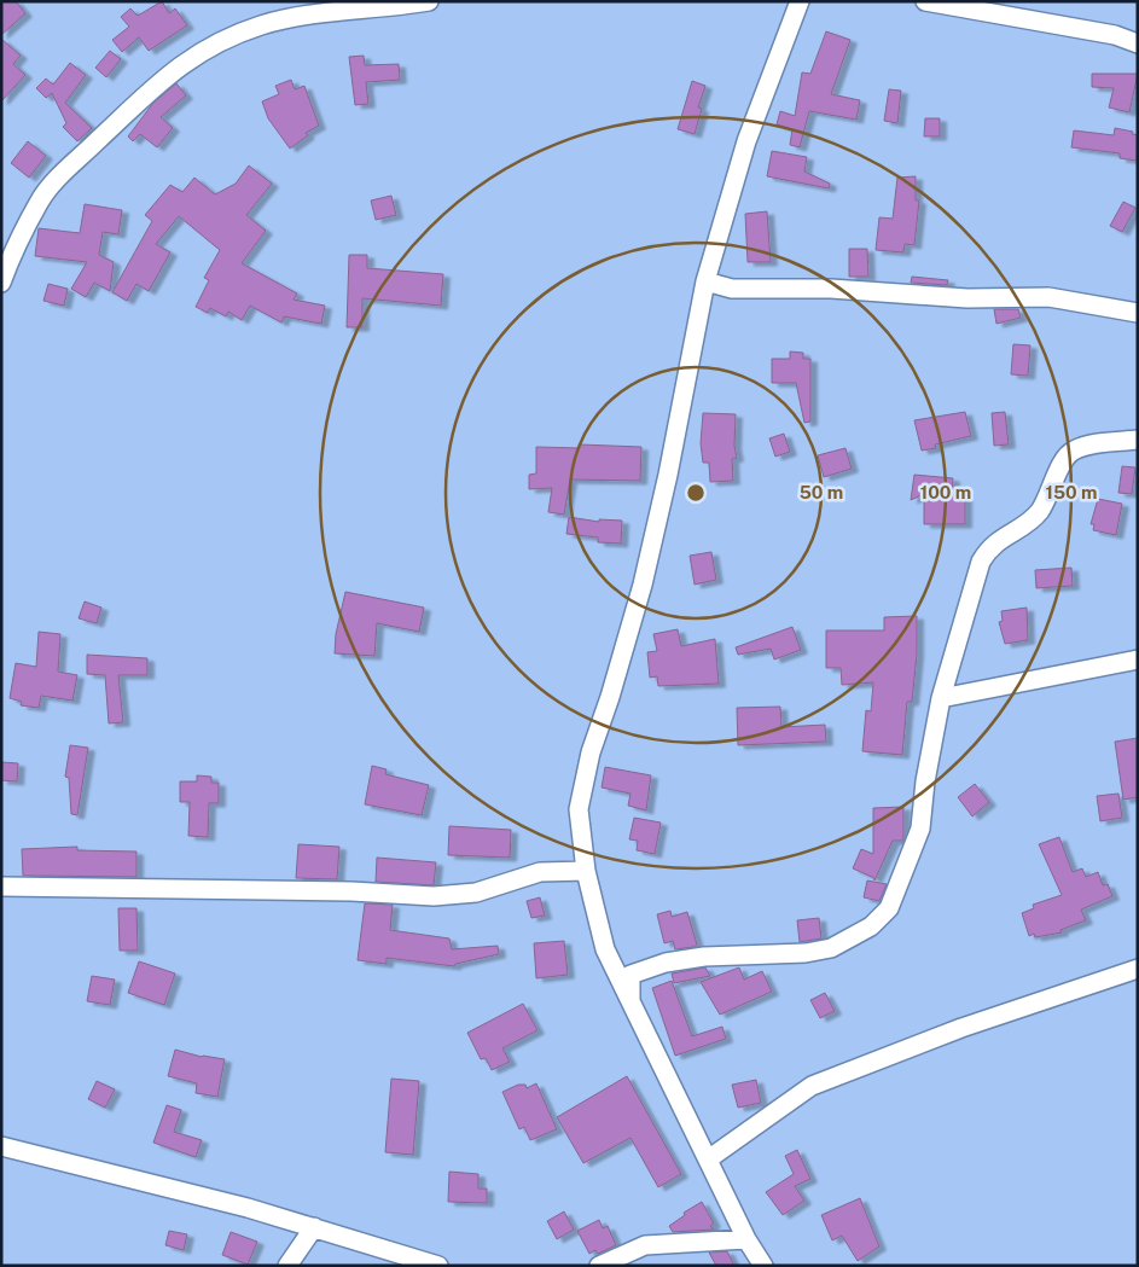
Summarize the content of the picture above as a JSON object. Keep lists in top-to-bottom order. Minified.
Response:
{"rings":["50 m","100 m","150 m"]}
